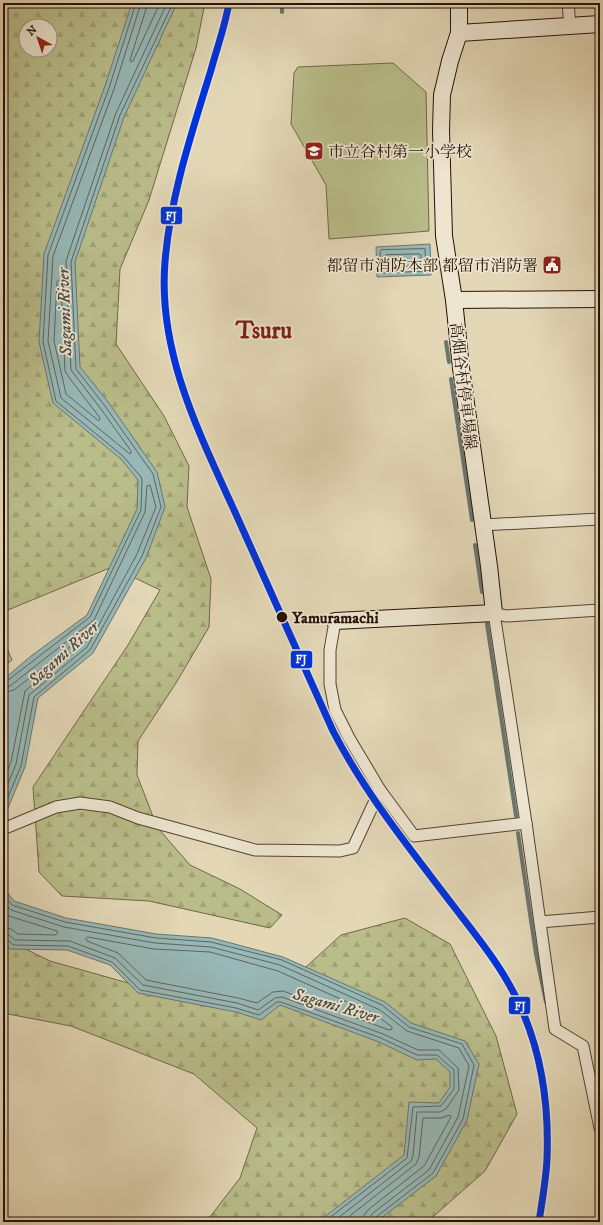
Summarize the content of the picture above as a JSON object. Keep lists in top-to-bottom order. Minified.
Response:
{"streets":{"main road":["高畑谷村停車場線"]},"districts":["Tsuru"],"water":["Sagami River"],"places":{"school or university":["市立谷村第一小学校"],"public building":["都留市消防本部 都留市消防署"],"other":["Yamuramachi"]},"lines":["transit line FJ"],"north":"top left"}
